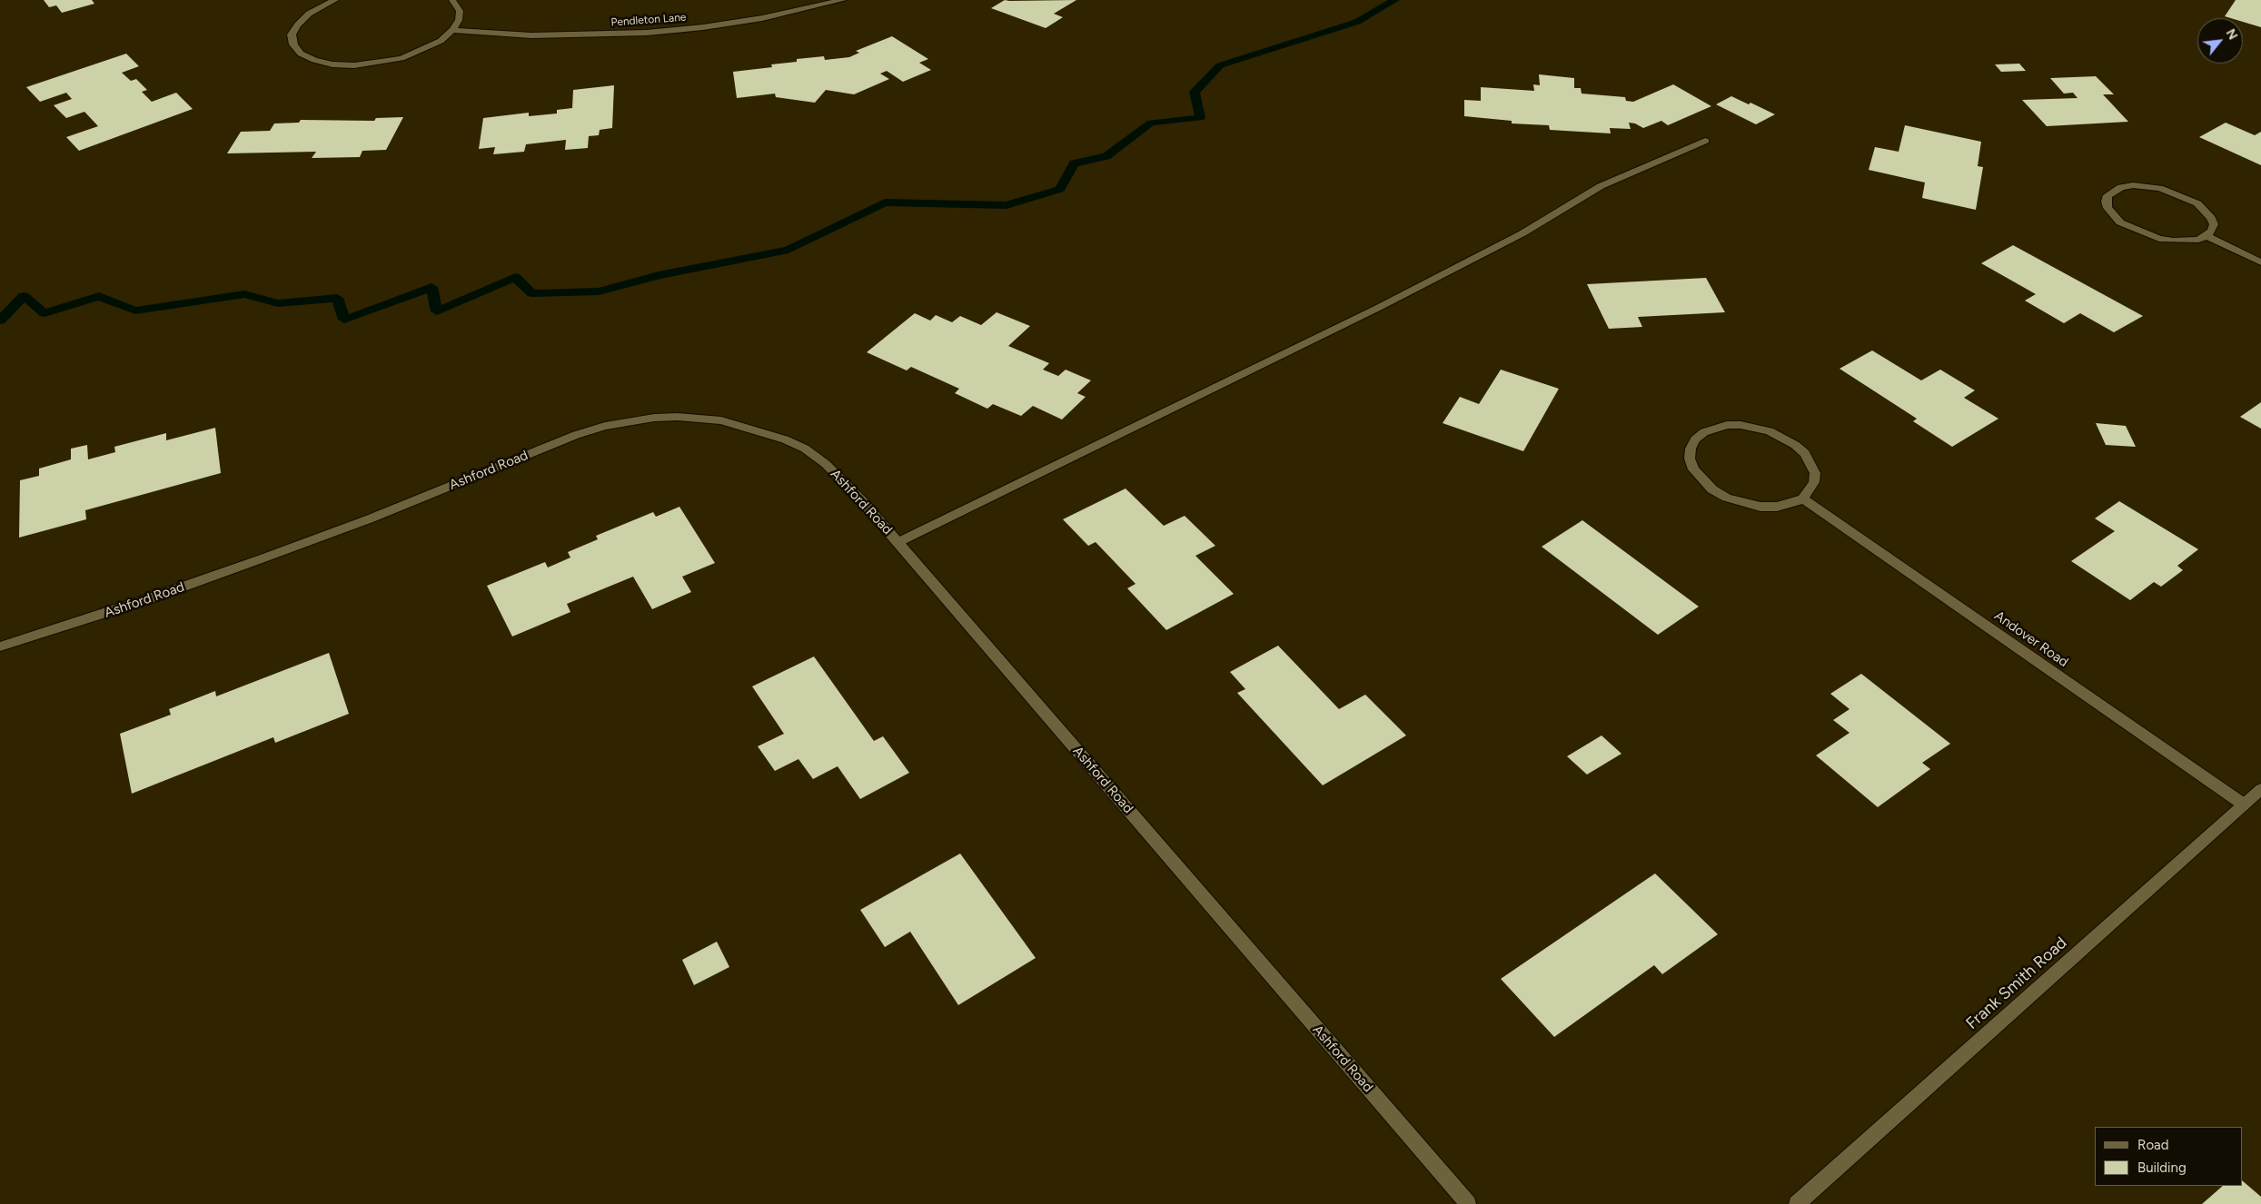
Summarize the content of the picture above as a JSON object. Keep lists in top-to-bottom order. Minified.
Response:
{"streets":{"street":["Pendleton Lane","Ashford Road","Andover Road","Frank Smith Road"]},"crossings":[["Andover Road","Frank Smith Road"]],"legend":["Road","Building"],"north":"top right"}
